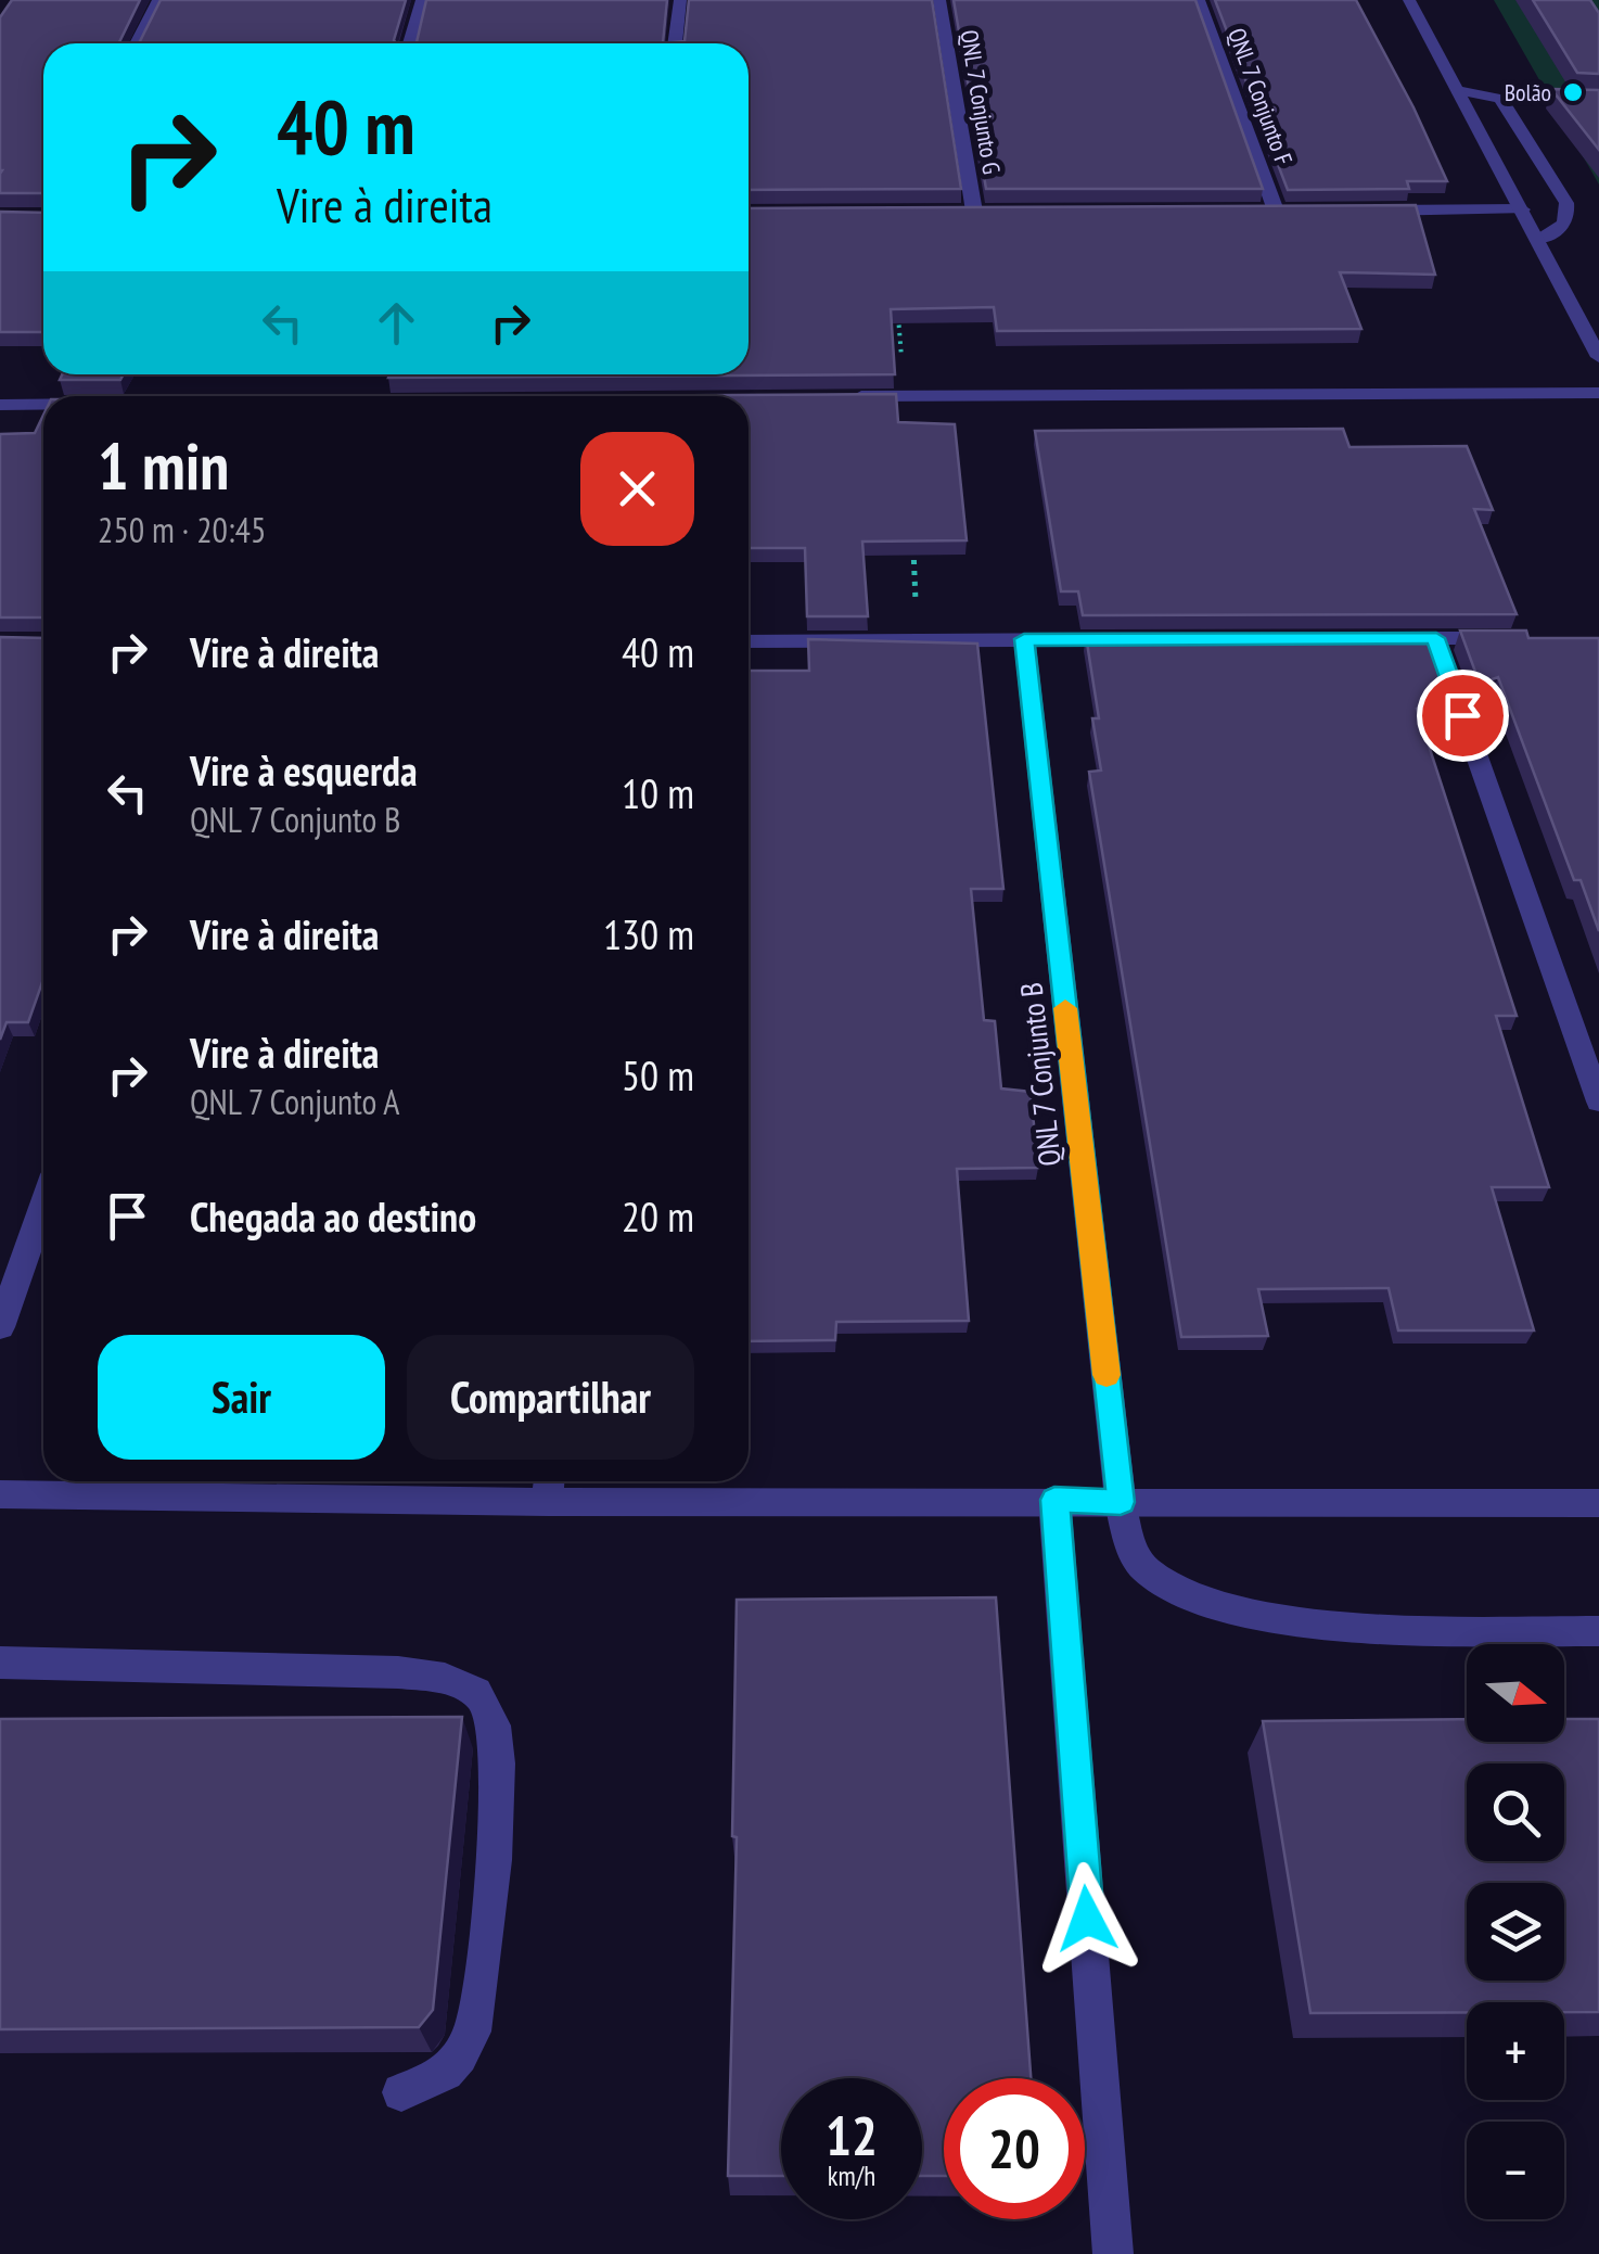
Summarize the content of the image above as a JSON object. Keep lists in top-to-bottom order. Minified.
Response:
{"streets":{"street":["QNL 7 Conjunto F","QNL 7 Conjunto G","QNL 7 Conjunto B"]},"places":["Bolão"],"north":"right","page":{"turn":["40 m","Vire à direita"],"heading":["1 min","250 m · 20:45"],"list":[{"name":"Vire à direita","value":"40 m"},{"name":"Vire à esquerda","note":"QNL 7 Conjunto B","value":"10 m"},{"name":"Vire à direita","value":"130 m"},{"name":"Vire à direita","note":"QNL 7 Conjunto A","value":"50 m"},{"name":"Chegada ao destino","value":"20 m"}],"buttons":["Sair","Compartilhar"],"map_buttons":["+","−"],"speed":"12 km/h","limit":"20"}}
